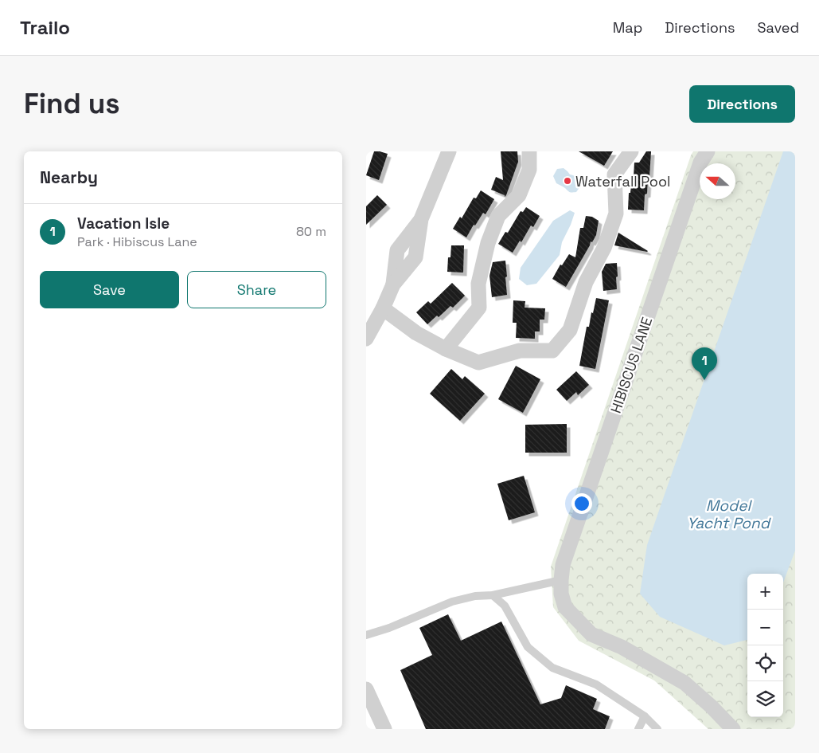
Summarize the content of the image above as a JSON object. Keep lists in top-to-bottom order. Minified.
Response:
{"streets":{"street":["HIBISCUS LANE"]},"water":["Model Yacht Pond"],"places":["Waterfall Pool"],"north":"left","page":{"header":"Trailo","nav":["Map","Directions","Saved"],"buttons":["Directions",["Save","Share"]],"title":"Find us","heading":"Nearby","list":[{"mark":"1","name":"Vacation Isle","note":"Park · Hibiscus Lane","value":"80 m"}],"pins":"1","map_buttons":["+","−"]}}
